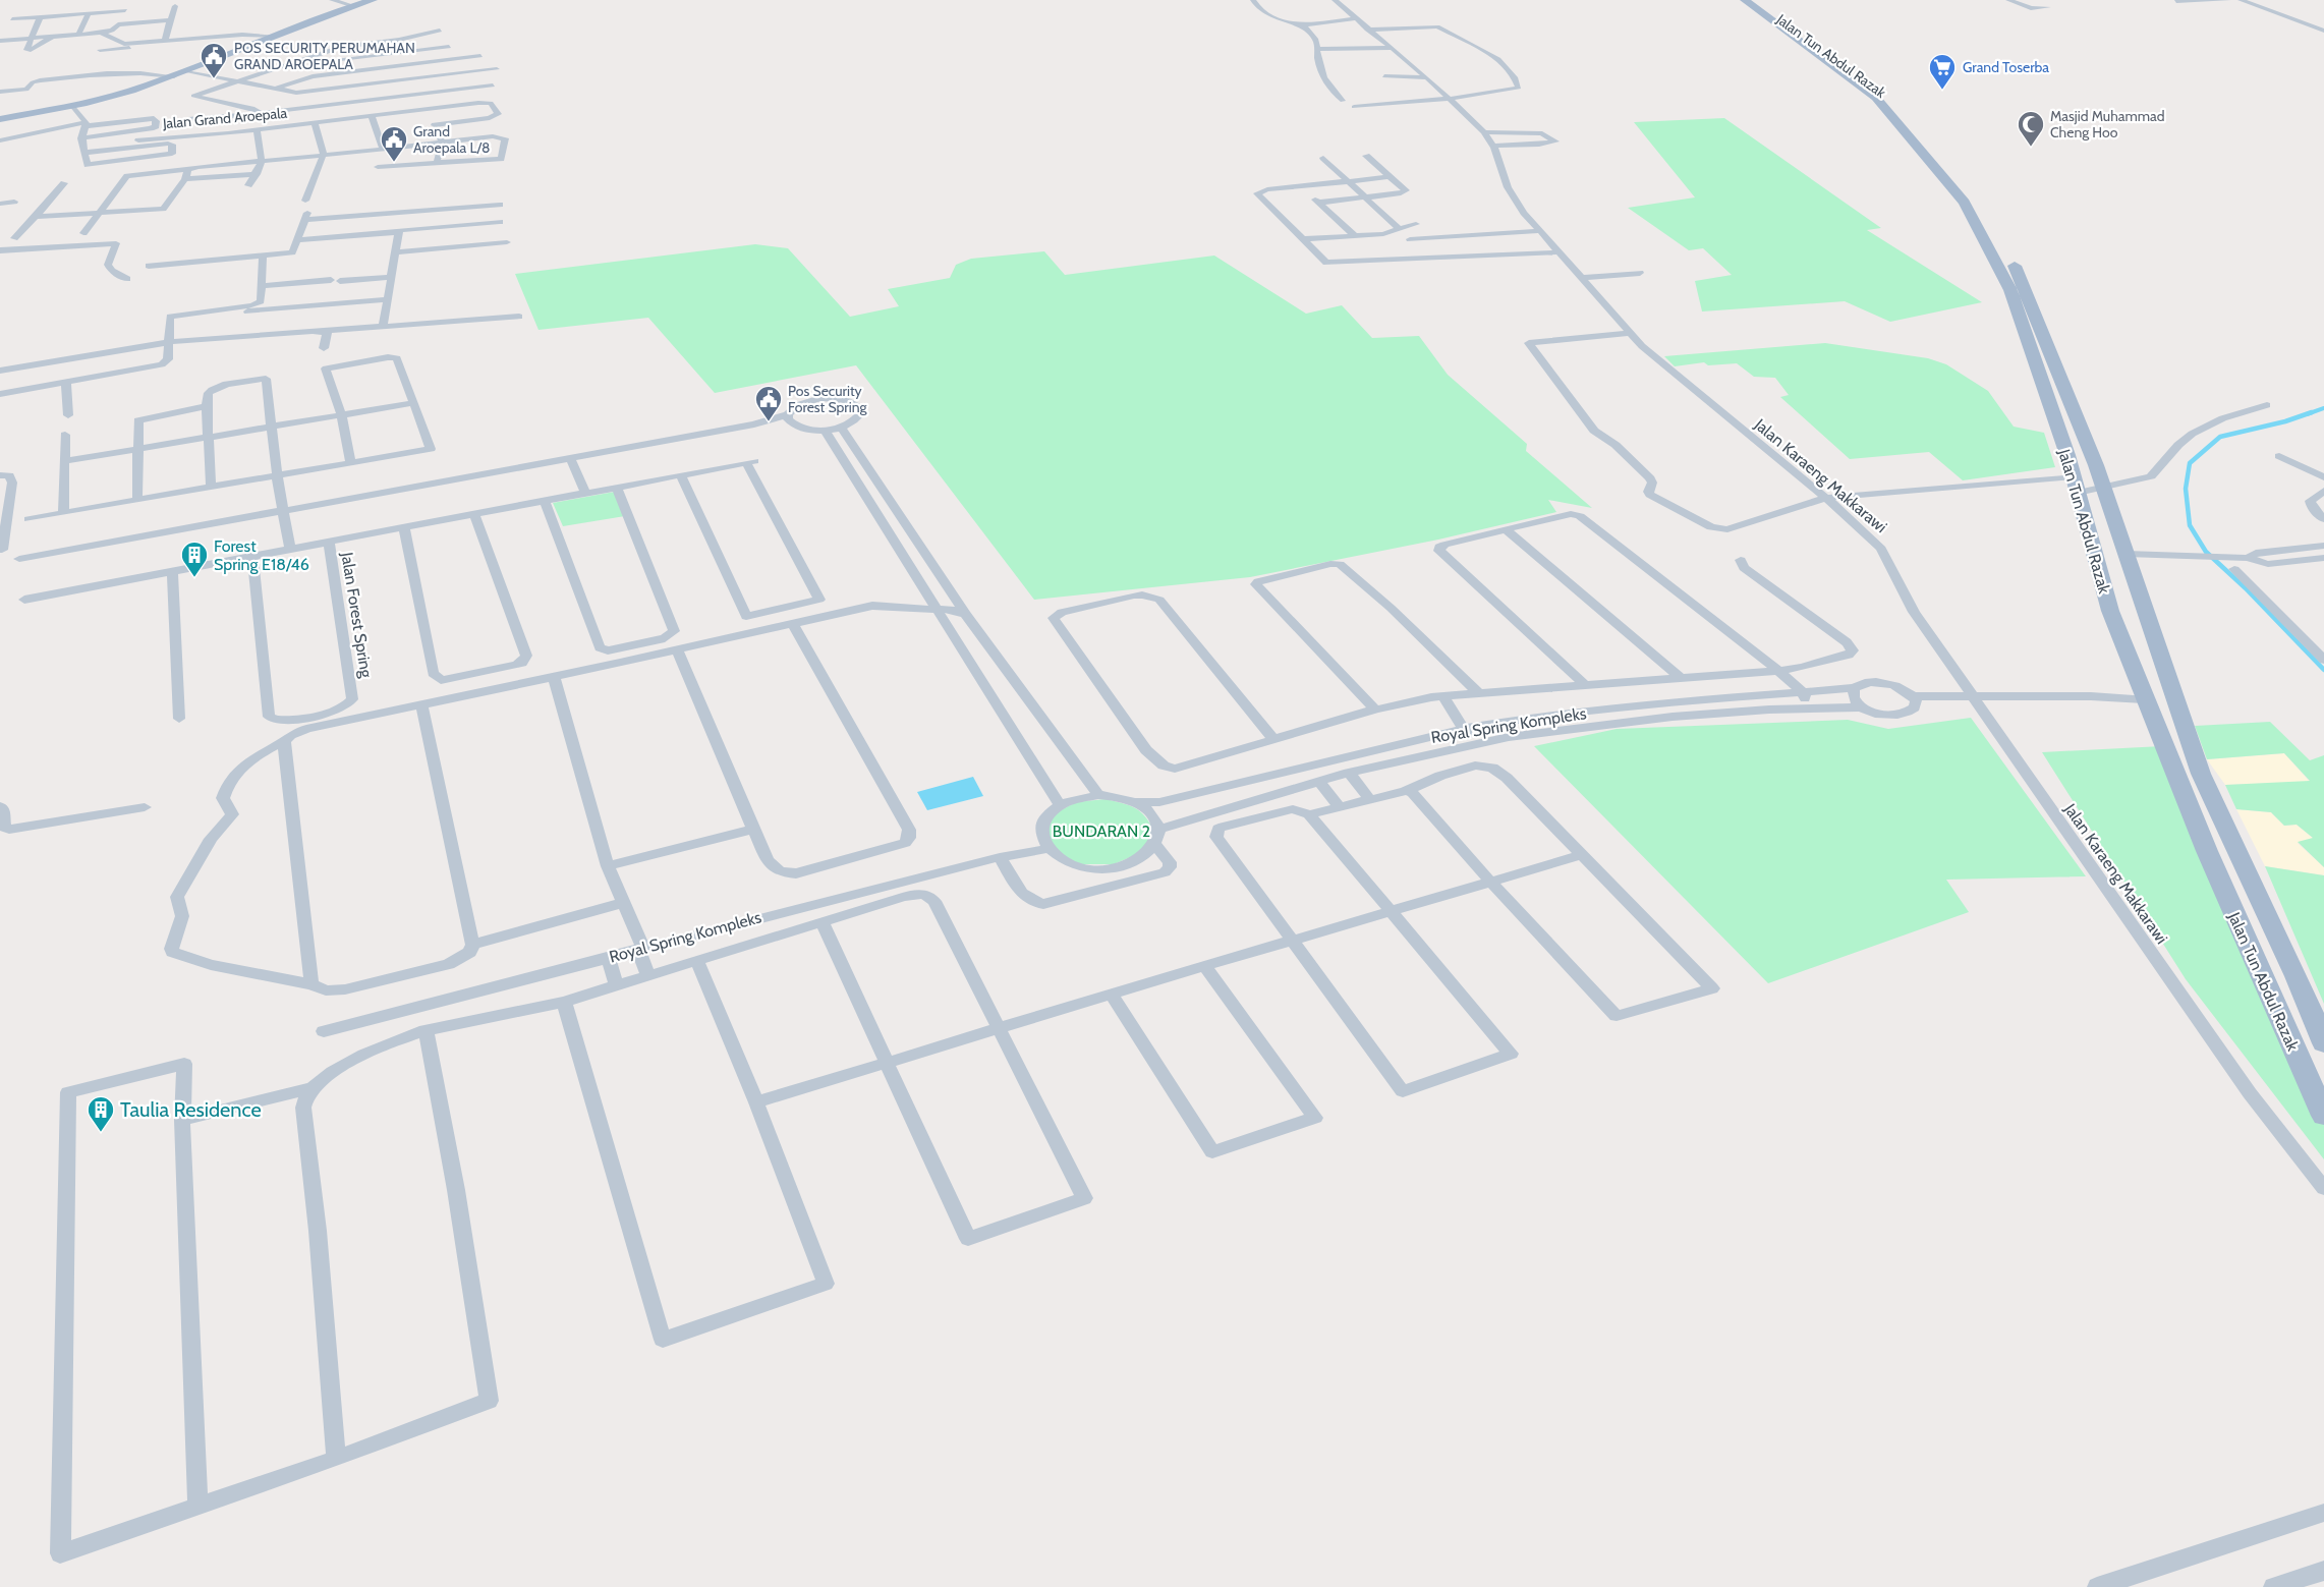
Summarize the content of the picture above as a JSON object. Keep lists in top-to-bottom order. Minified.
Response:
{"streets":{"main road":["Jalan Tun Abdul Razak"],"street":["Jalan Grand Aroepala","Jalan Karaeng Makkarawi","Jalan Forest Spring","Royal Spring Kompleks"]},"crossings":[["Jalan Tun Abdul Razak","Royal Spring Kompleks"],["Jalan Karaeng Makkarawi","Royal Spring Kompleks"]],"parks":["BUNDARAN 2"],"places":{"public building":["POS SECURITY PERUMAHAN GRAND AROEPALA","Grand Aroepala L/8","Pos Security Forest Spring"],"supermarket":["Grand Toserba"],"mosque":["Masjid Muhammad Cheng Hoo"],"building":["Forest Spring E18/46","Taulia Residence"]}}
